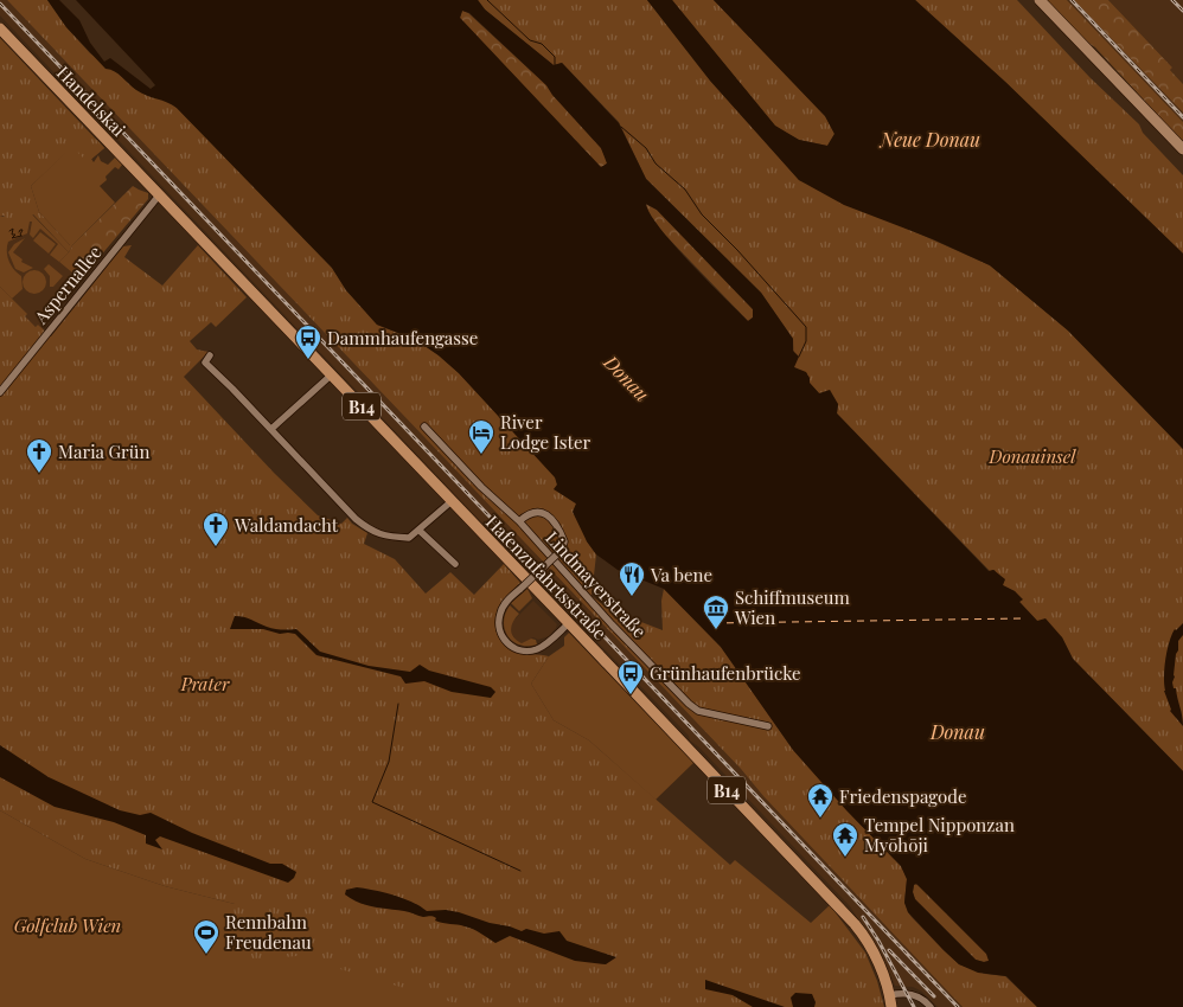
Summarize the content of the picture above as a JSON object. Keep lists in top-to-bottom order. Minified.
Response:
{"streets":{"main road":["Handelskai","B14","Hafenzufahrtsstraße"],"street":["Aspernallee","Lindmayerstraße"]},"crossings":[["Handelskai","Aspernallee"],["Handelskai","Hafenzufahrtsstraße"],["Aspernallee","Hafenzufahrtsstraße"],["B14","Hafenzufahrtsstraße"]],"water":["Neue Donau","Donau"],"parks":["Donauinsel","Prater","Golfclub Wien"],"places":{"bus stop":["Dammhaufengasse","Grünhaufenbrücke"],"hotel":["River Lodge Ister"],"church":["Maria Grün","Waldandacht"],"restaurant":["Va bene"],"museum":["Schiffmuseum Wien"],"temple":["Friedenspagode","Tempel Nipponzan Myōhōji"],"sports":["Rennbahn Freudenau"]}}
